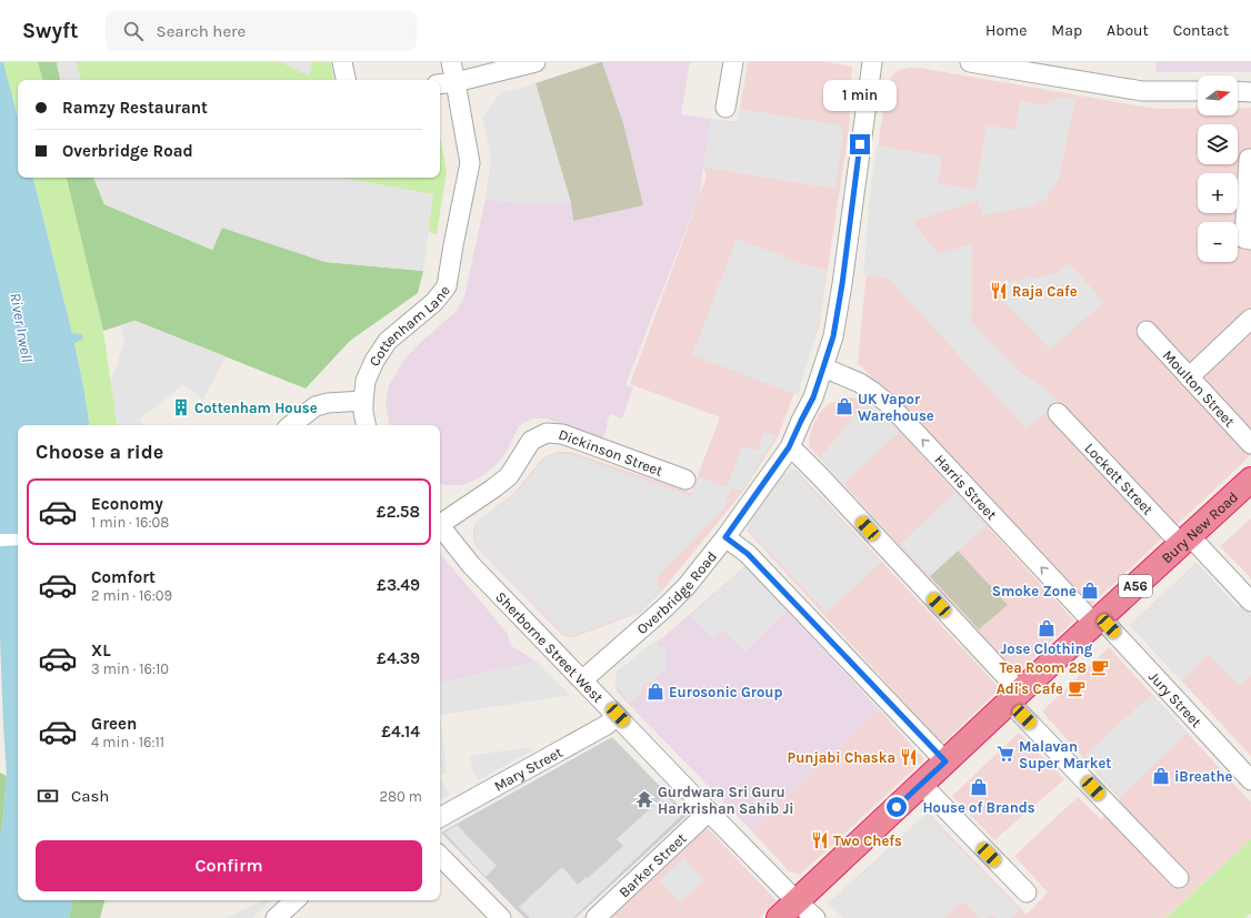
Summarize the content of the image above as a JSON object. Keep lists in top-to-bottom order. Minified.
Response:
{"streets":{"highway":["Bury New Road","A56"],"street":["Cottenham Lane","Moulton Street","Dickinson Street","Lockett Street","Harris Street","Overbridge Road","Sherborne Street West","Jury Street","Mary Street","Barker Street"]},"crossings":[["Lockett Street","Bury New Road"],["Harris Street","Bury New Road"],["Harris Street","Overbridge Road"],["Harris Street","Jury Street"],["Bury New Road","A56"],["Bury New Road","Sherborne Street West"],["Bury New Road","Jury Street"],["A56","Sherborne Street West"],["Overbridge Road","Sherborne Street West"],["Sherborne Street West","Mary Street"],["Sherborne Street West","Barker Street"]],"water":["River Irwell"],"places":{"restaurant":["Raja Cafe","Punjabi Chaska","Two Chefs"],"shop":["UK Vapor Warehouse","Smoke Zone","Jose Clothing","Eurosonic Group","iBreathe","House of Brands"],"building":["Cottenham House"],"cafe":["Tea Room 28","Adi's Cafe"],"supermarket":["Malavan Super Market"],"temple":["Gurdwara Sri Guru Harkrishan Sahib Ji"]},"north":"right","page":{"header":"Swyft","search":"Search here","nav":["Home","Map","About","Contact"],"map_buttons":["+","−"],"bubble":"1 min","banner":["Ramzy Restaurant","Overbridge Road"],"heading":"Choose a ride","list":[{"name":"Economy","note":"1 min · 16:08","value":"£2.58"},{"name":"Comfort","note":"2 min · 16:09","value":"£3.49"},{"name":"XL","note":"3 min · 16:10","value":"£4.39"},{"name":"Green","note":"4 min · 16:11","value":"£4.14"}],"pay":["Cash","280 m"],"buttons":"Confirm"}}
